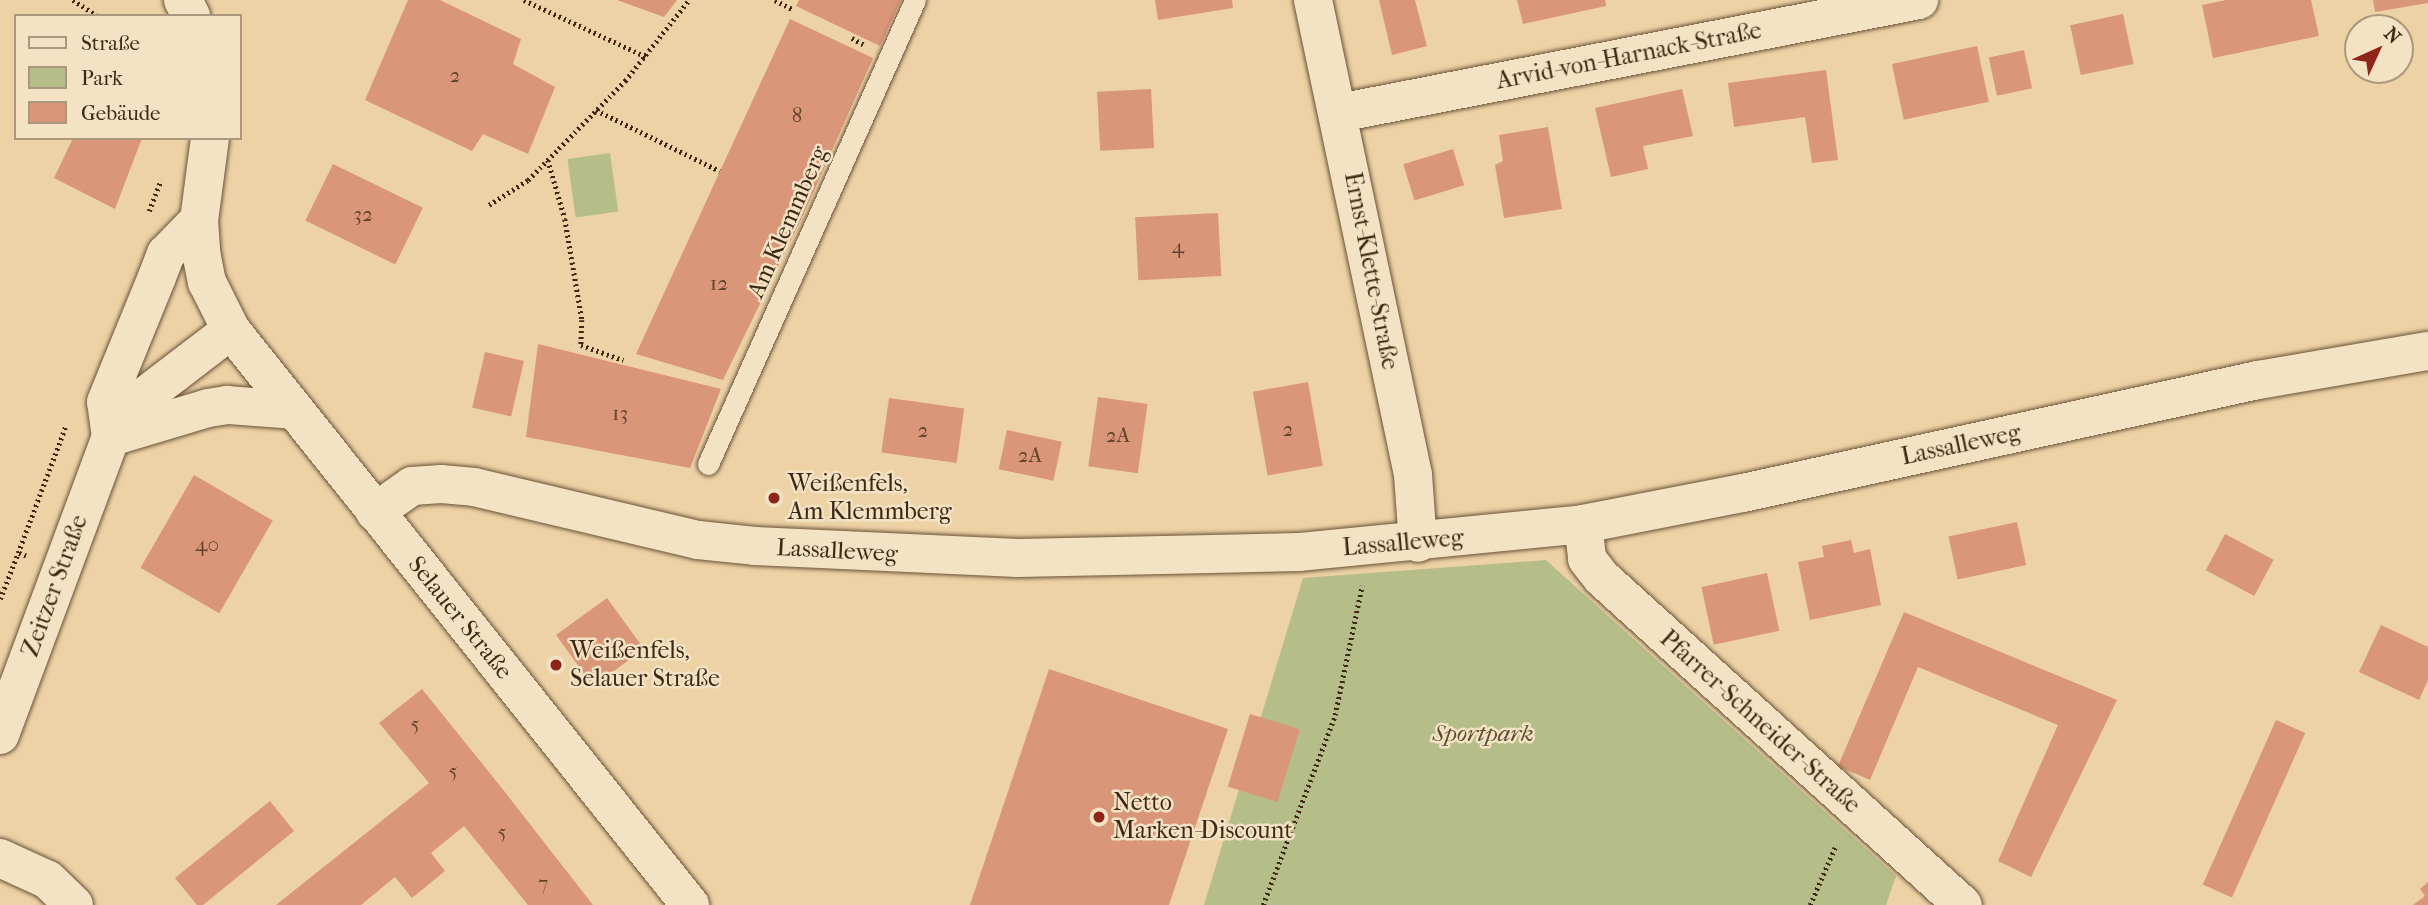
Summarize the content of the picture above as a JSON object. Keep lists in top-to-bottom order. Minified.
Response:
{"streets":{"street":["Arvid-von-Harnack-Straße","Ernst-Klette-Straße","Lassalleweg","Zeitzer Straße","Selauer Straße","Pfarrer-Schneider-Straße"],"lane":["Am Klemmberg"]},"crossings":[["Arvid-von-Harnack-Straße","Ernst-Klette-Straße"],["Ernst-Klette-Straße","Lassalleweg"],["Lassalleweg","Selauer Straße"],["Lassalleweg","Pfarrer-Schneider-Straße"],["Zeitzer Straße","Selauer Straße"]],"parks":["Sportpark"],"places":["Weißenfels, Am Klemmberg","Weißenfels, Selauer Straße","Netto Marken-Discount"],"house_numbers":["2","8","32","4","12","13","2","2","2A","2A","40","5","5","5","7"],"legend":["Straße","Park","Gebäude"],"north":"top right"}
